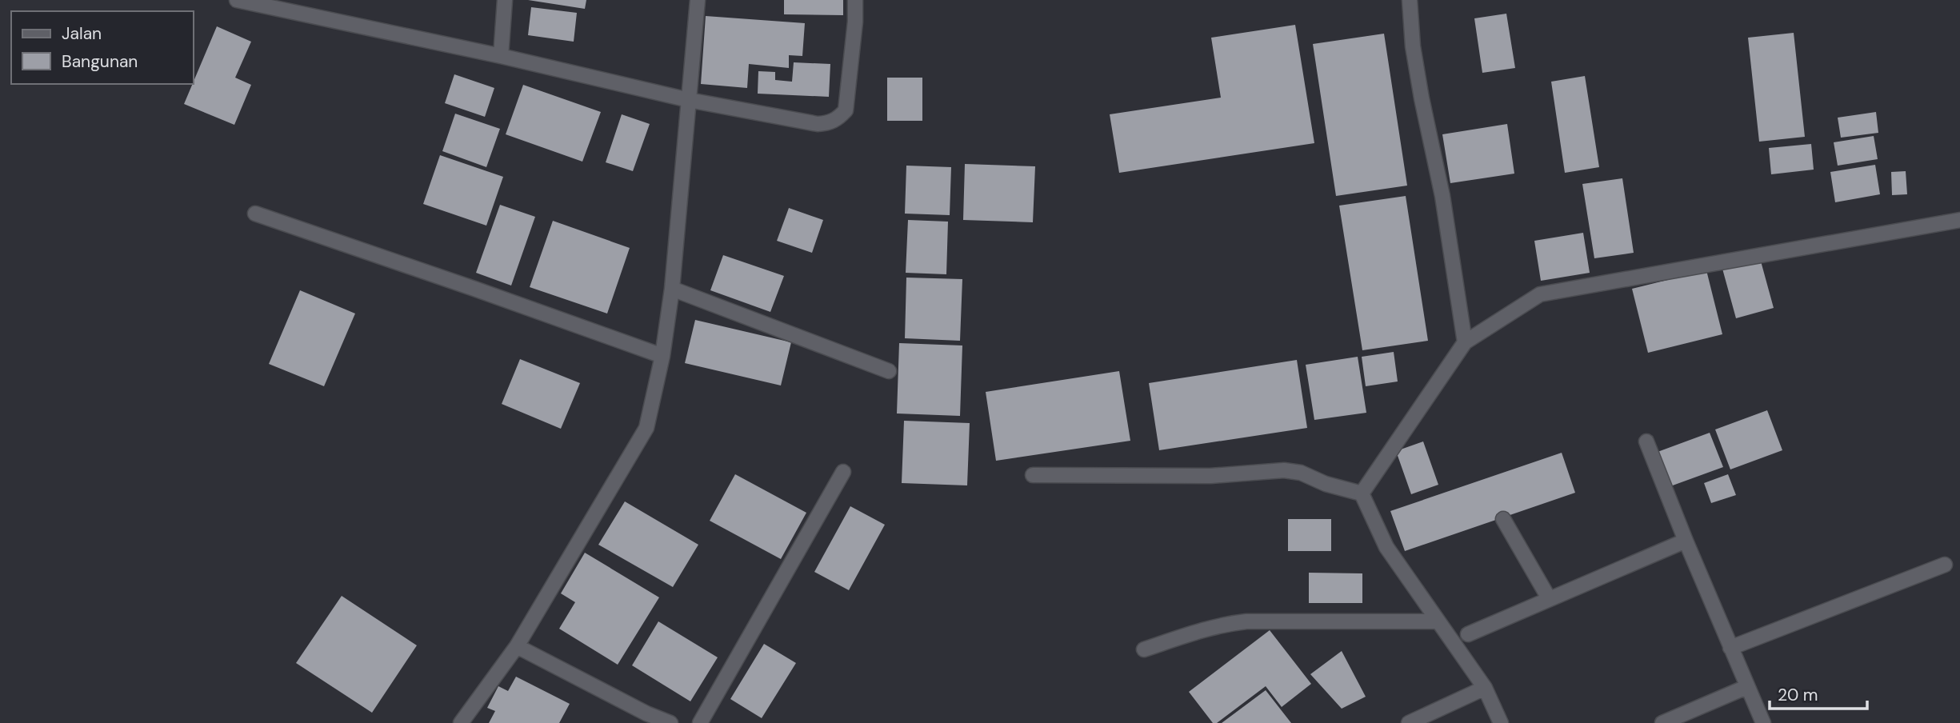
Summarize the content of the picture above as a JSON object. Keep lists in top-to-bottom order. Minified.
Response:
{"legend":["Jalan","Bangunan"],"scale_bar":"20 m"}
